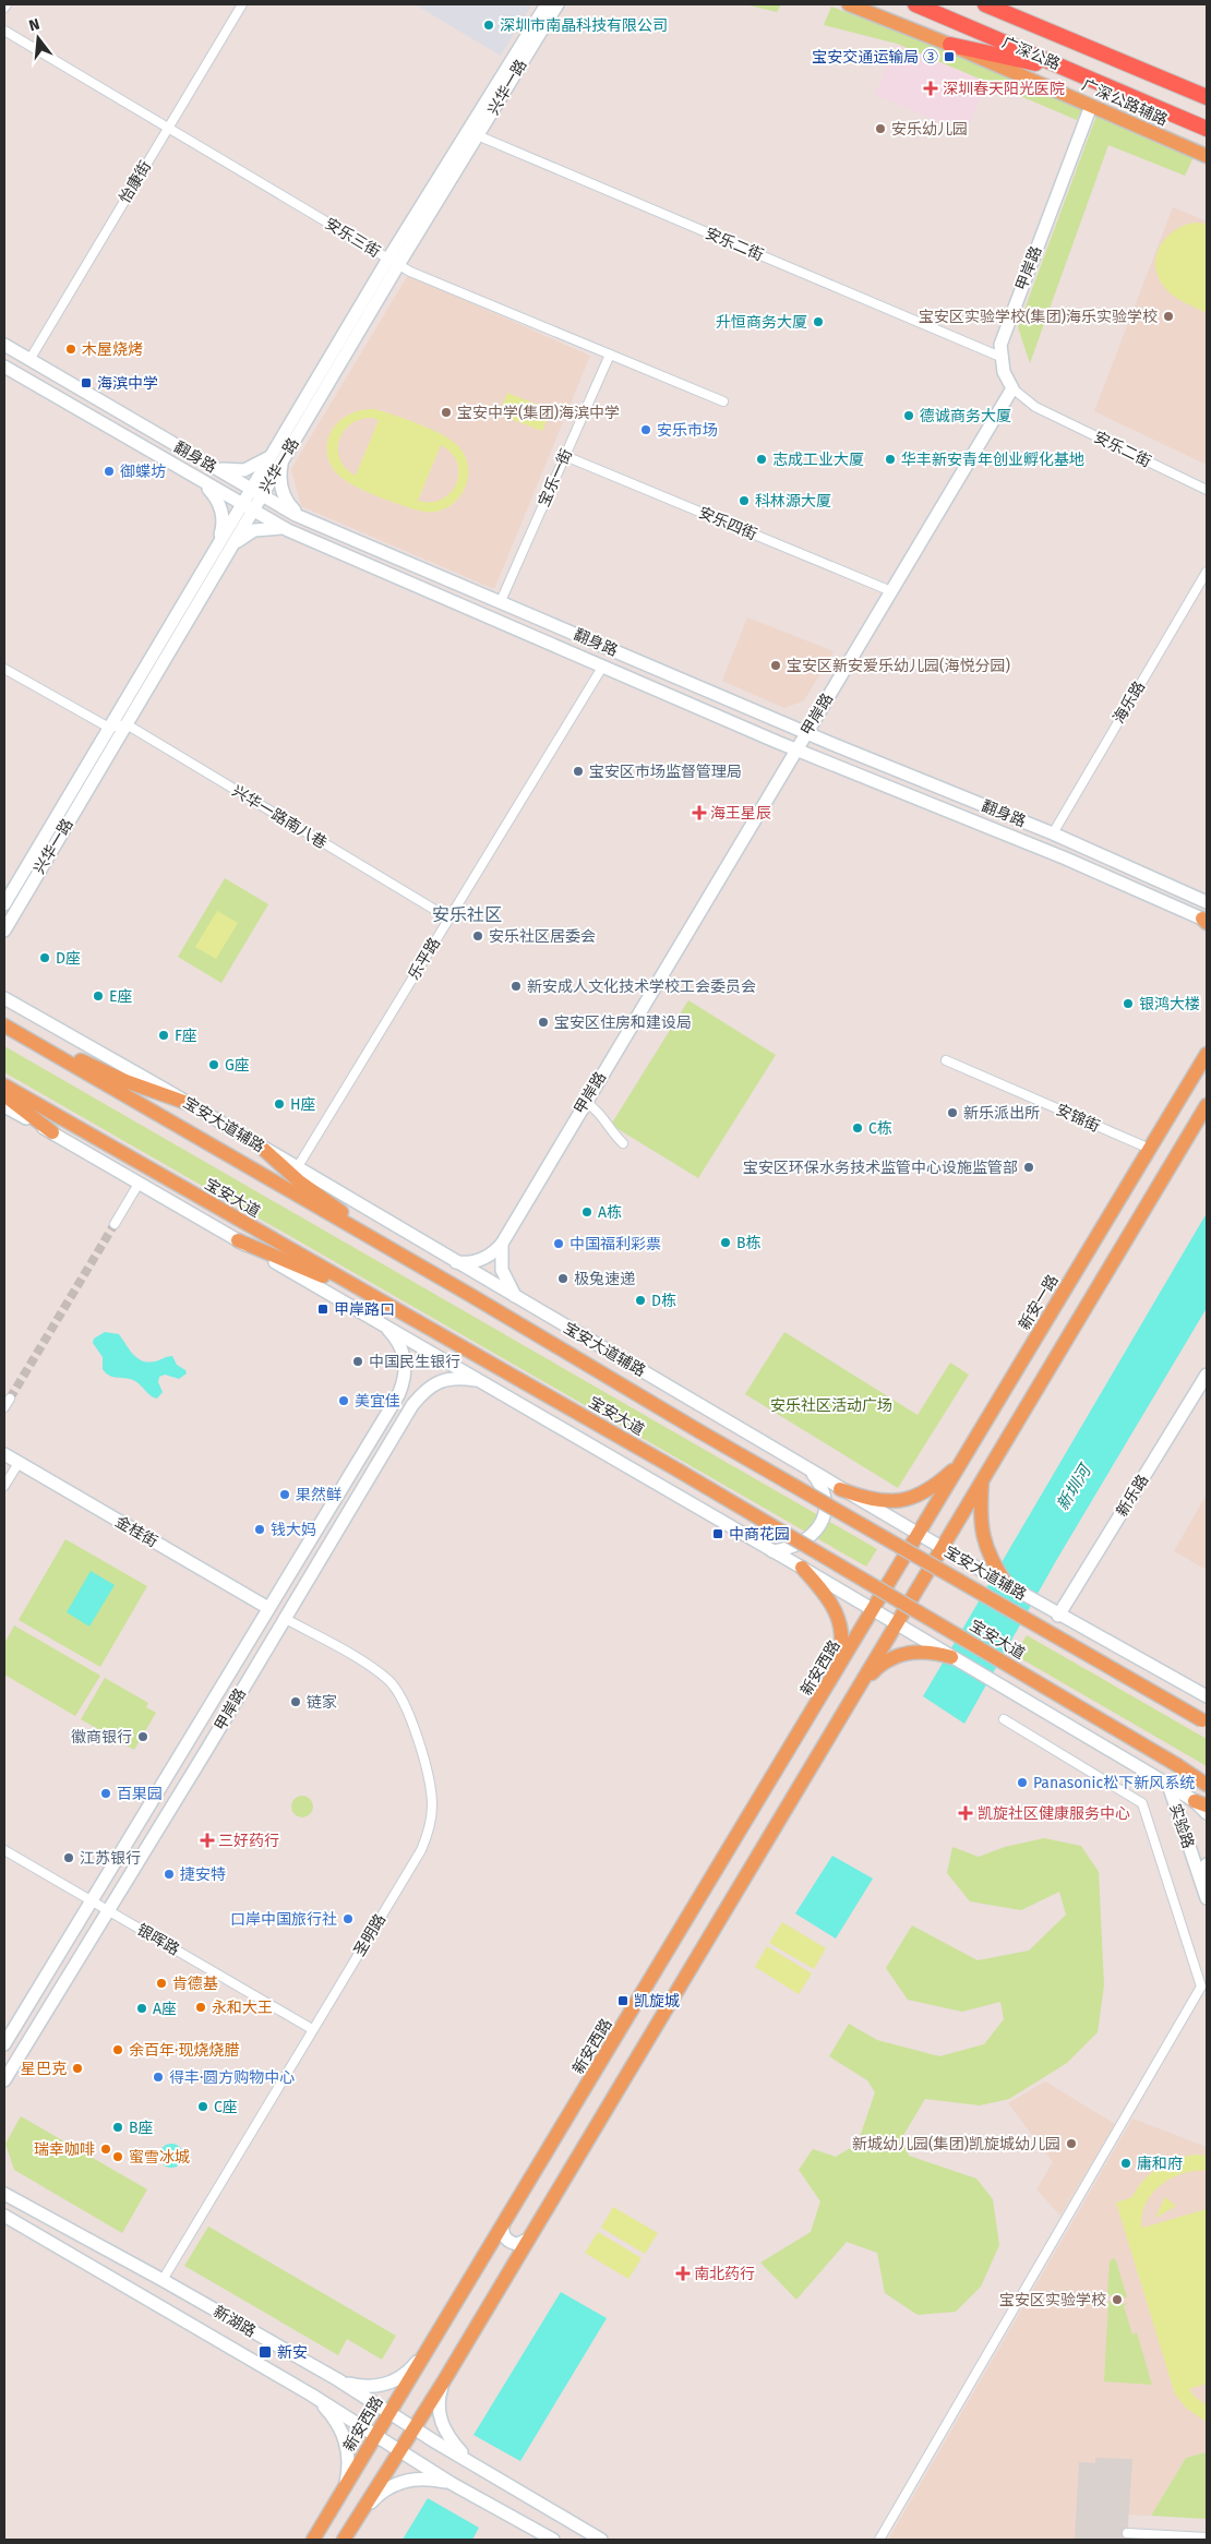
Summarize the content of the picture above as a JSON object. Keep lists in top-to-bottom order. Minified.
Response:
{"streets":{"highway":["广深公路"],"main road":["兴华一路","广深公路辅路","甲岸路","翻身路","宝安大道辅路","宝安大道","新安一路","新乐路","金桂街","新安西路","实验路","新湖路"],"street":["怡康街","安乐三街","安乐二街","宝乐一街","安乐四街","海乐路","兴华一路南八巷","乐平路","安锦街","圣明路","银晖路"]},"crossings":[["兴华一路","安乐三街"],["兴华一路","安乐二街"],["兴华一路","翻身路"],["兴华一路","兴华一路南八巷"],["广深公路辅路","甲岸路"],["怡康街","安乐三街"],["怡康街","翻身路"],["安乐三街","宝乐一街"],["安乐二街","甲岸路"],["甲岸路","翻身路"],["甲岸路","安乐四街"],["甲岸路","金桂街"],["甲岸路","圣明路"],["甲岸路","银晖路"],["翻身路","宝乐一街"],["翻身路","海乐路"],["翻身路","乐平路"],["宝乐一街","安乐四街"],["兴华一路南八巷","乐平路"],["乐平路","宝安大道辅路"],["安锦街","新安一路"],["宝安大道辅路","新安一路"],["宝安大道辅路","新乐路"],["新安一路","新安西路"],["新安西路","新湖路"],["圣明路","银晖路"],["圣明路","新湖路"]],"districts":["安乐社区"],"water":["新圳河"],"parks":["安乐社区活动广场"],"places":{"other":["深圳市南晶科技有限公司","安乐幼儿园","宝安区实验学校(集团)海乐实验学校","升恒商务大厦","木屋烧烤","宝安中学(集团)海滨中学","德诚商务大厦","安乐市场","志成工业大厦","华丰新安青年创业孵化基地","御蝶坊","科林源大厦","宝安区新安爱乐幼儿园(海悦分园)","宝安区市场监督管理局","安乐社区居委会","D座","新安成人文化技术学校工会委员会","E座","银鸿大楼","宝安区住房和建设局","F座","G座","H座","新乐派出所","C栋","宝安区环保水务技术监管中心设施监管部","A栋","B栋","中国福利彩票","极兔速递","D栋","中国民生银行","美宜佳","果然鲜","钱大妈","链家","徽商银行","Panasonic松下新风系统","百果园","江苏银行","捷安特","口岸中国旅行社","肯德基","永和大王","A座","余百年·现烧烧腊","星巴克","得丰·圆方购物中心","C座","B座","新城幼儿园(集团)凯旋城幼儿园","瑞幸咖啡","蜜雪冰城","庸和府","宝安区实验学校"],"transit":["宝安交通运输局 ③","海滨中学","甲岸路口","中商花园","凯旋城","新安"],"health":["深圳春天阳光医院","海王星辰","凯旋社区健康服务中心","三好药行","南北药行"]},"north":"top"}
